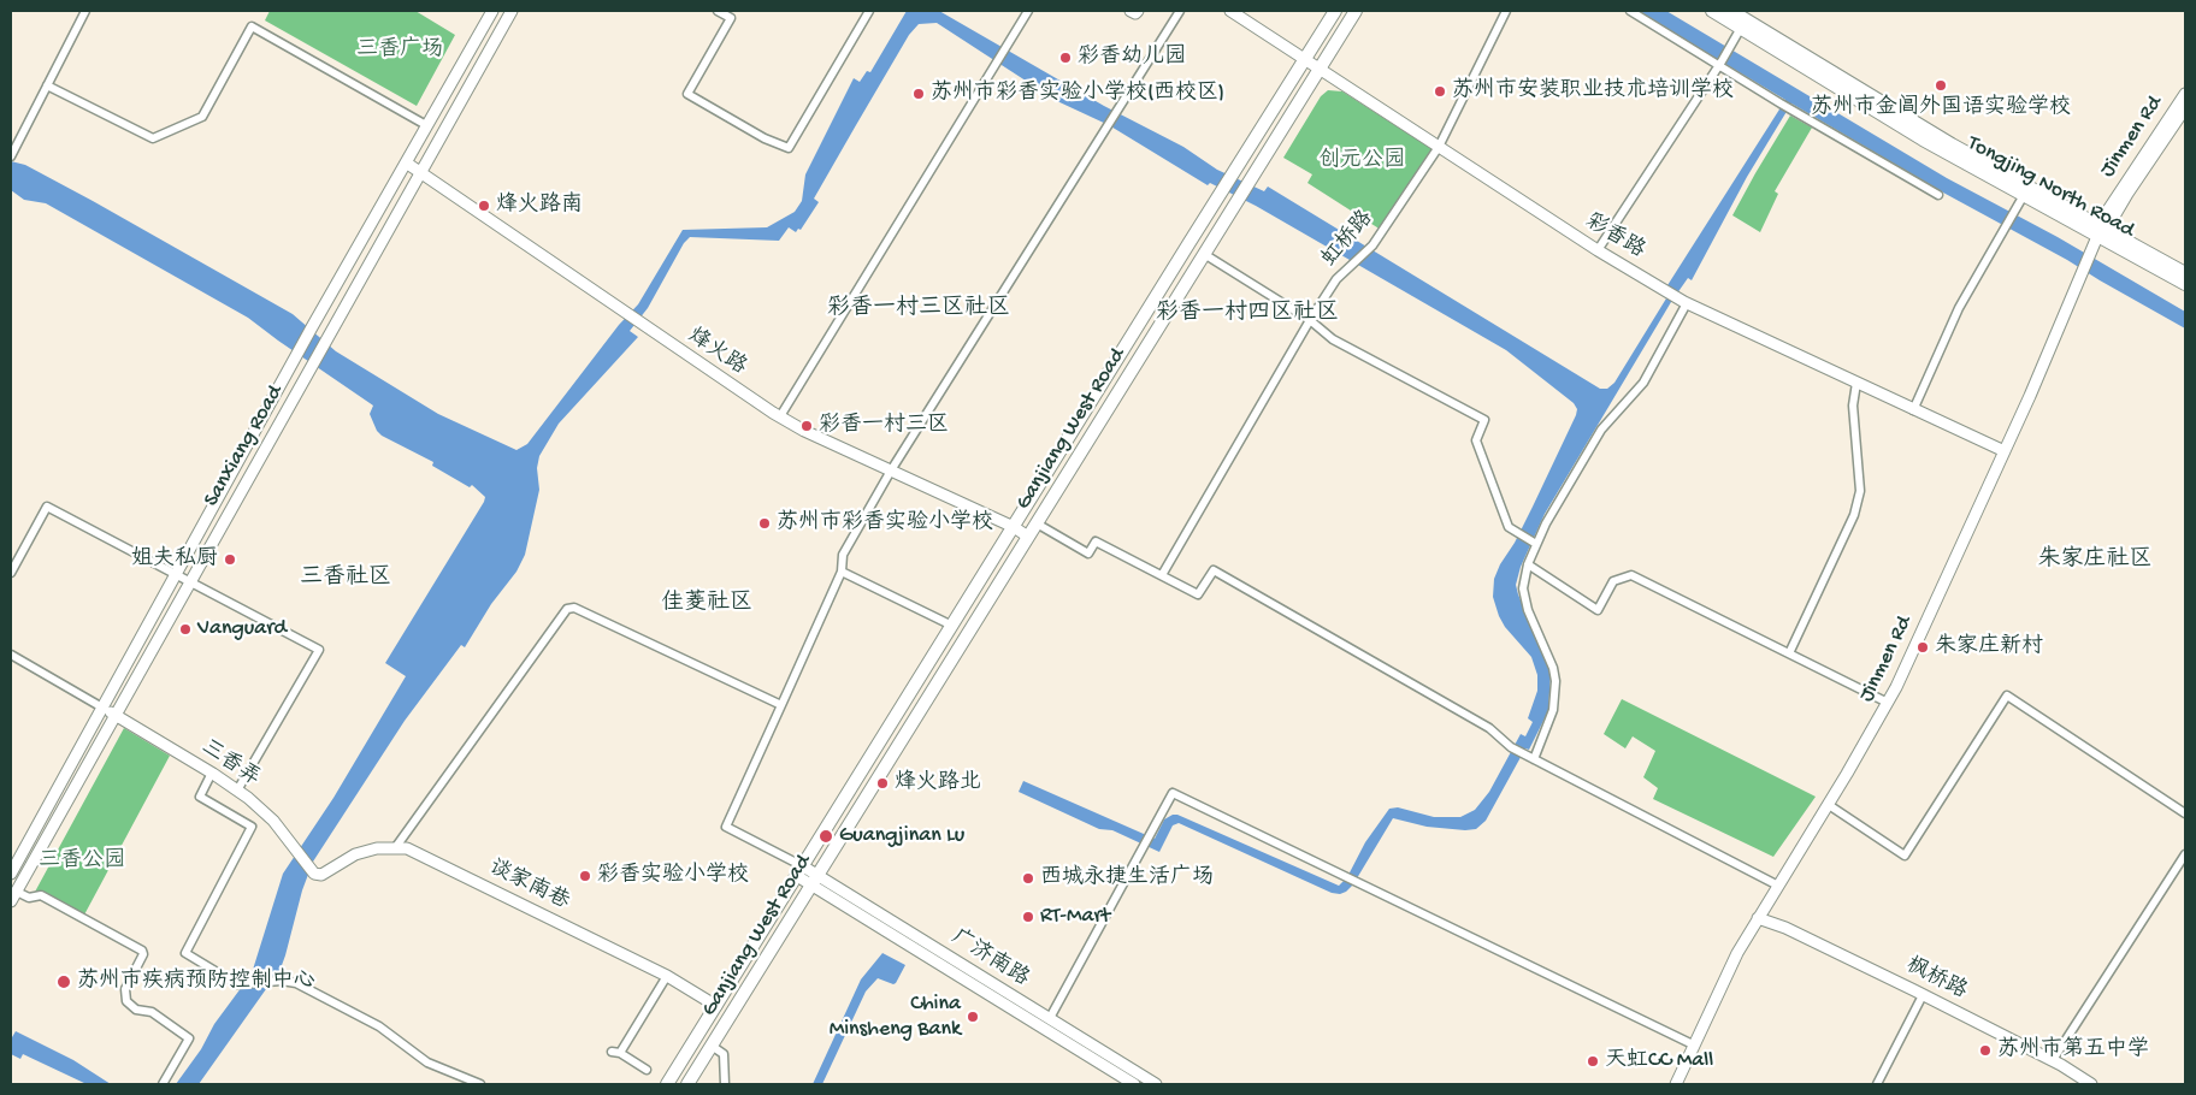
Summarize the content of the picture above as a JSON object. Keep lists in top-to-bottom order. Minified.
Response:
{"streets":{"main road":["Jinmen Rd","Tongjing North Road","彩香路","烽火路","Ganjiang West Road","Sanxiang Road","三香弄","谈家南巷","广济南路","枫桥路"],"street":["虹桥路"]},"crossings":[["Jinmen Rd","Tongjing North Road"],["Jinmen Rd","彩香路"],["Jinmen Rd","枫桥路"],["彩香路","虹桥路"],["彩香路","Ganjiang West Road"],["烽火路","Ganjiang West Road"],["烽火路","Sanxiang Road"],["Ganjiang West Road","谈家南巷"],["Ganjiang West Road","广济南路"],["Sanxiang Road","三香弄"],["三香弄","谈家南巷"]],"districts":["彩香一村三区社区","彩香一村四区社区","朱家庄社区","三香社区","佳菱社区"],"parks":["三香广场","创元公园","三香公园"],"places":["彩香幼儿园","苏州市金阊外国语实验学校","苏州市安装职业技术培训学校","苏州市彩香实验小学校(西校区)","烽火路南","彩香一村三区","苏州市彩香实验小学校","姐夫私厨","Vanguard","朱家庄新村","烽火路北","Guangjinan Lu","彩香实验小学校","西城永捷生活广场","RT-Mart","苏州市疾病预防控制中心","China Minsheng Bank","苏州市第五中学","天虹CC Mall"]}
